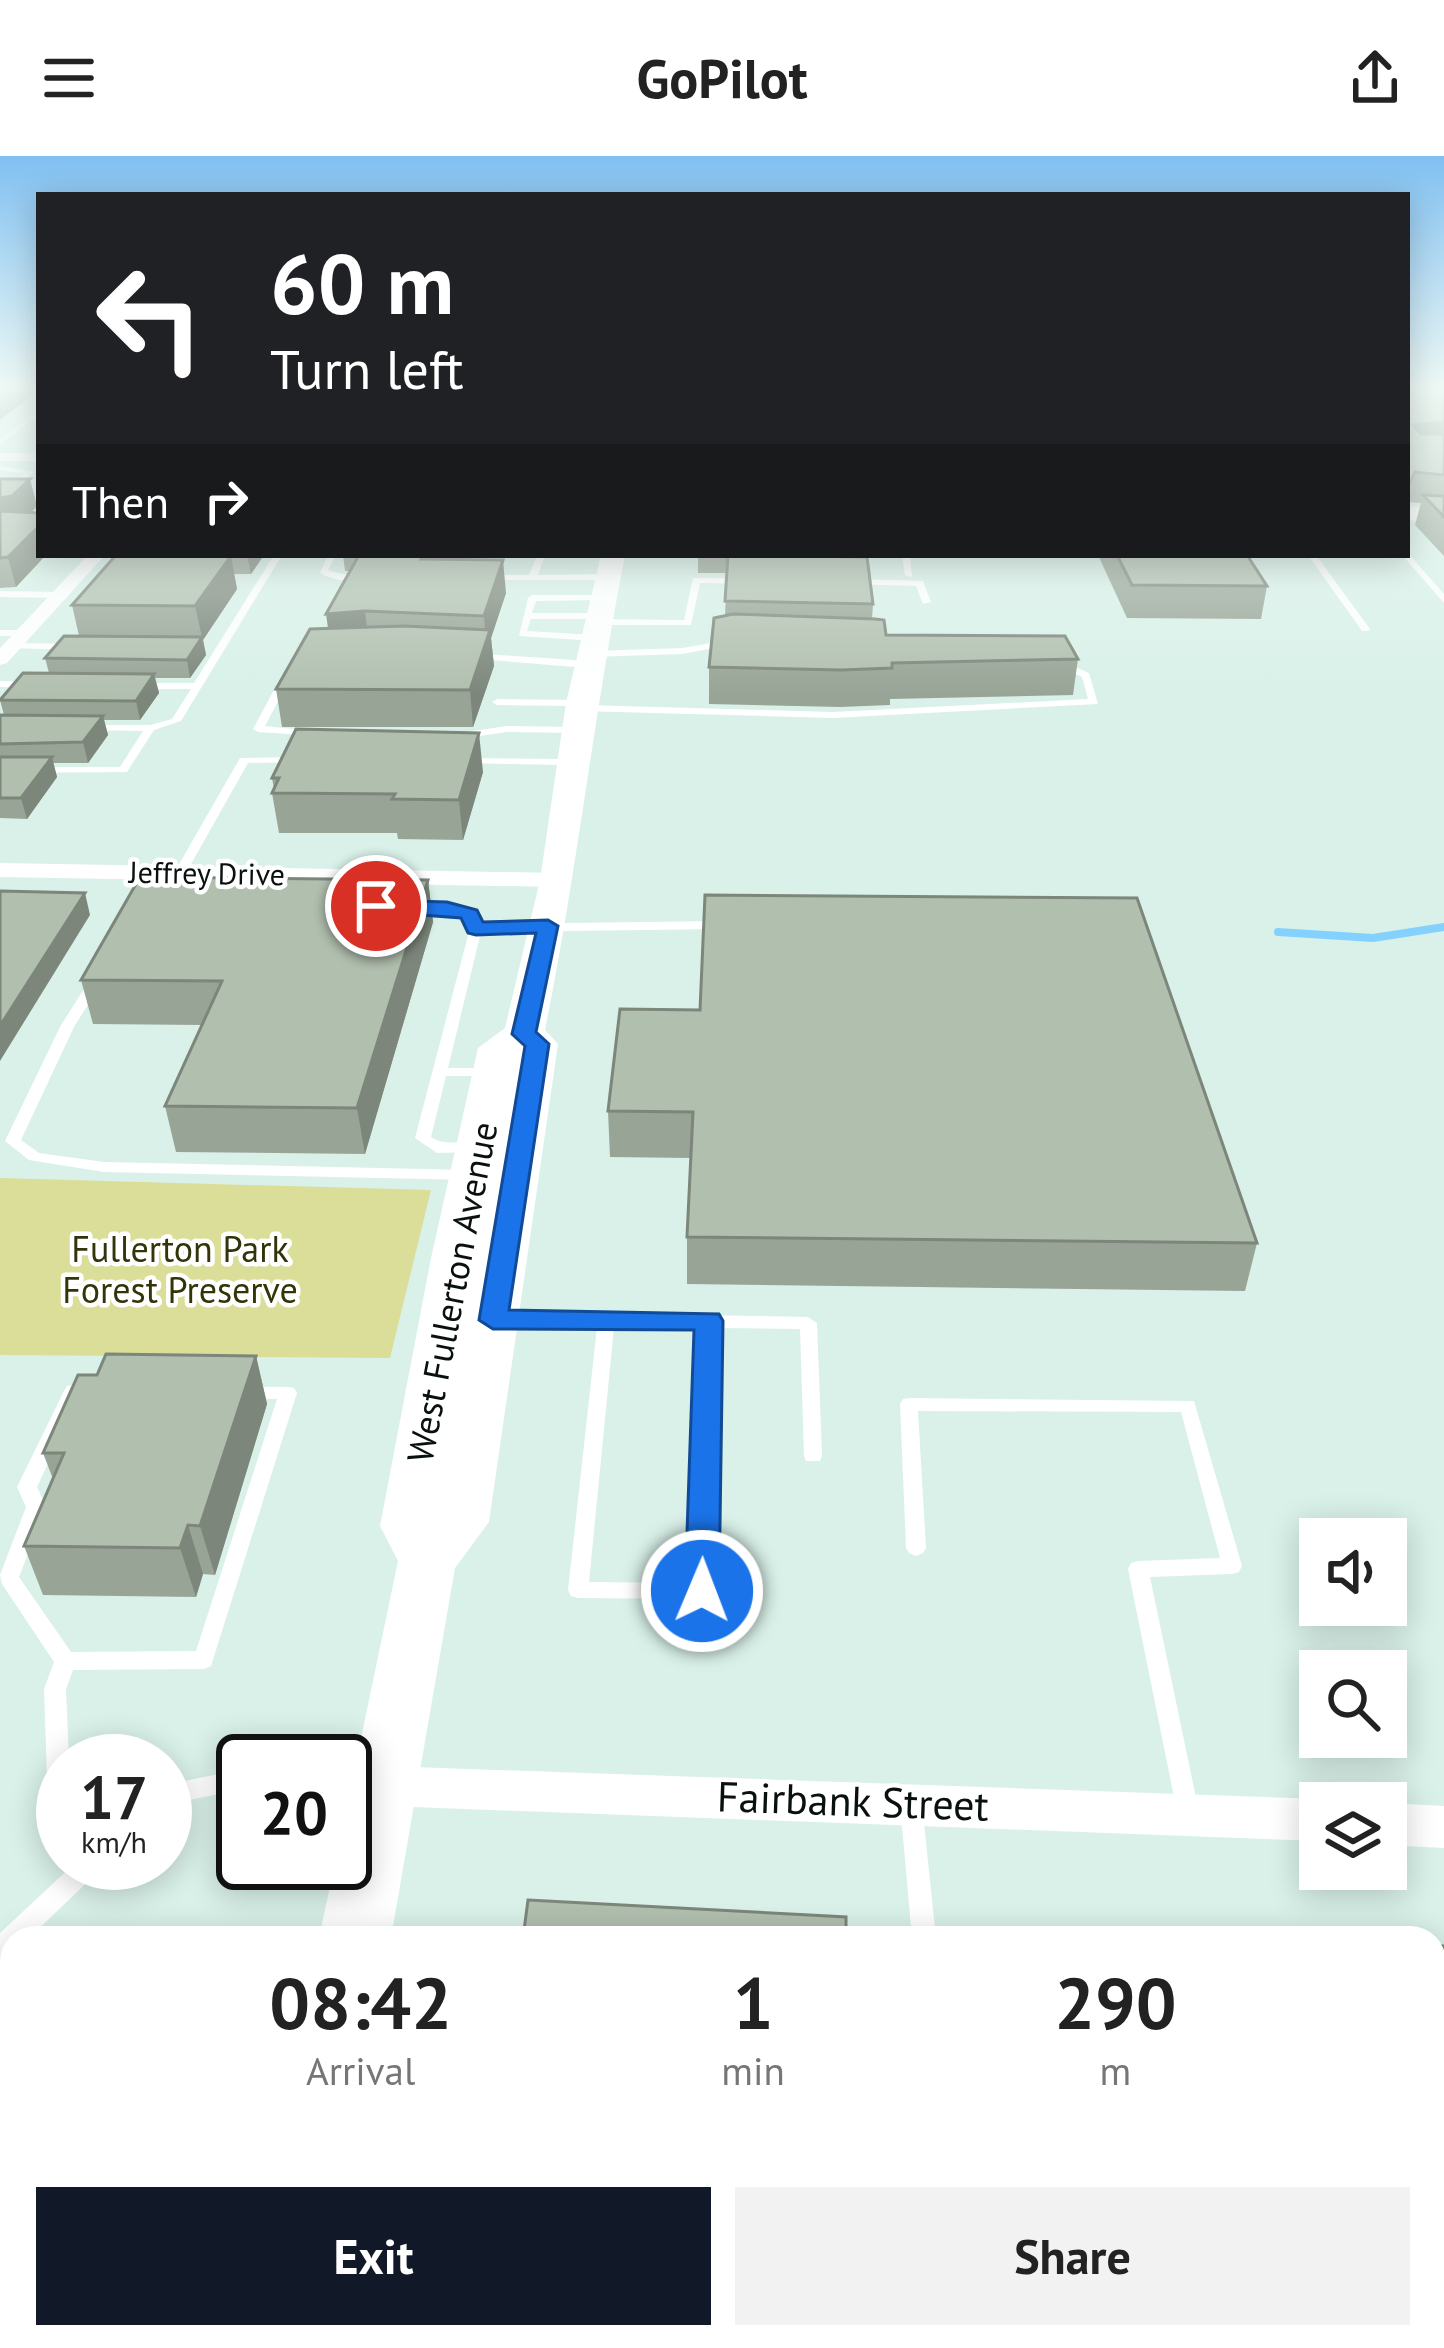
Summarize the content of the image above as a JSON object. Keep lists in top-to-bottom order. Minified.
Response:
{"streets":{"street":["Jeffrey Drive","West Fullerton Avenue","Fairbank Street"]},"crossings":[["Jeffrey Drive","West Fullerton Avenue"],["West Fullerton Avenue","Fairbank Street"]],"parks":["Fullerton Park Forest Preserve"],"page":{"header":"GoPilot","turn":["60 m","Turn left"],"then":"Then","speed":"17 km/h","limit":"20","eta":["08:42","Arrival","1","min","290","m"],"buttons":["Exit","Share"]}}
